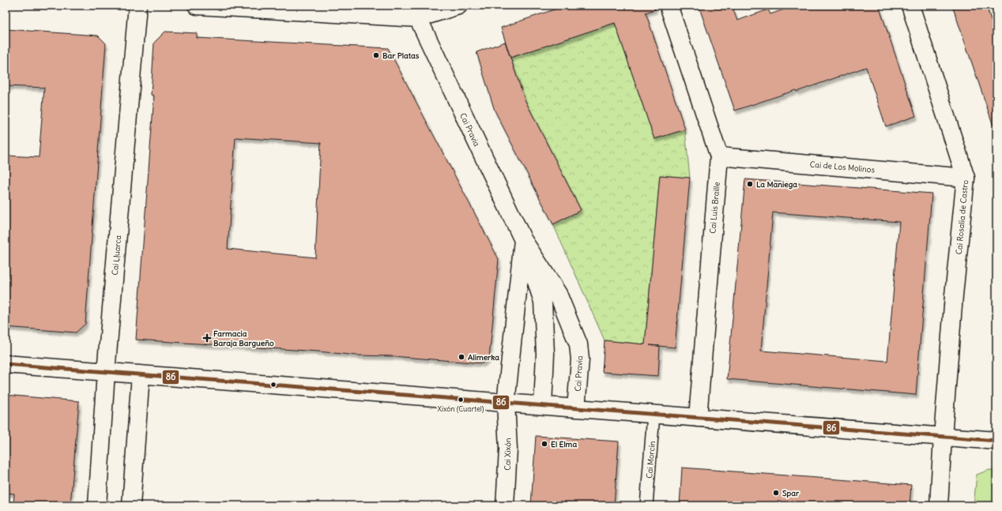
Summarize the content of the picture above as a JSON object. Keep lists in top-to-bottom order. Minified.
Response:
{"streets":{"street":["Cai Pravia","Cai de Los Molinos","Cai Luis Braille","Cai Rosalía de Castro","Cai Ḷḷuarca","Cai Xixón"],"lane":["Cai Morcín"]},"crossings":[["Cai de Los Molinos","Cai Luis Braille"],["Cai de Los Molinos","Cai Rosalía de Castro"]],"places":{"other":["Bar Platas","La Maniega","Alimerka","Xixón (Cuartel)","El Elma","Spar"],"health":["Farmacia Baraja Bargueño"]},"lines":["transit line 86"]}
